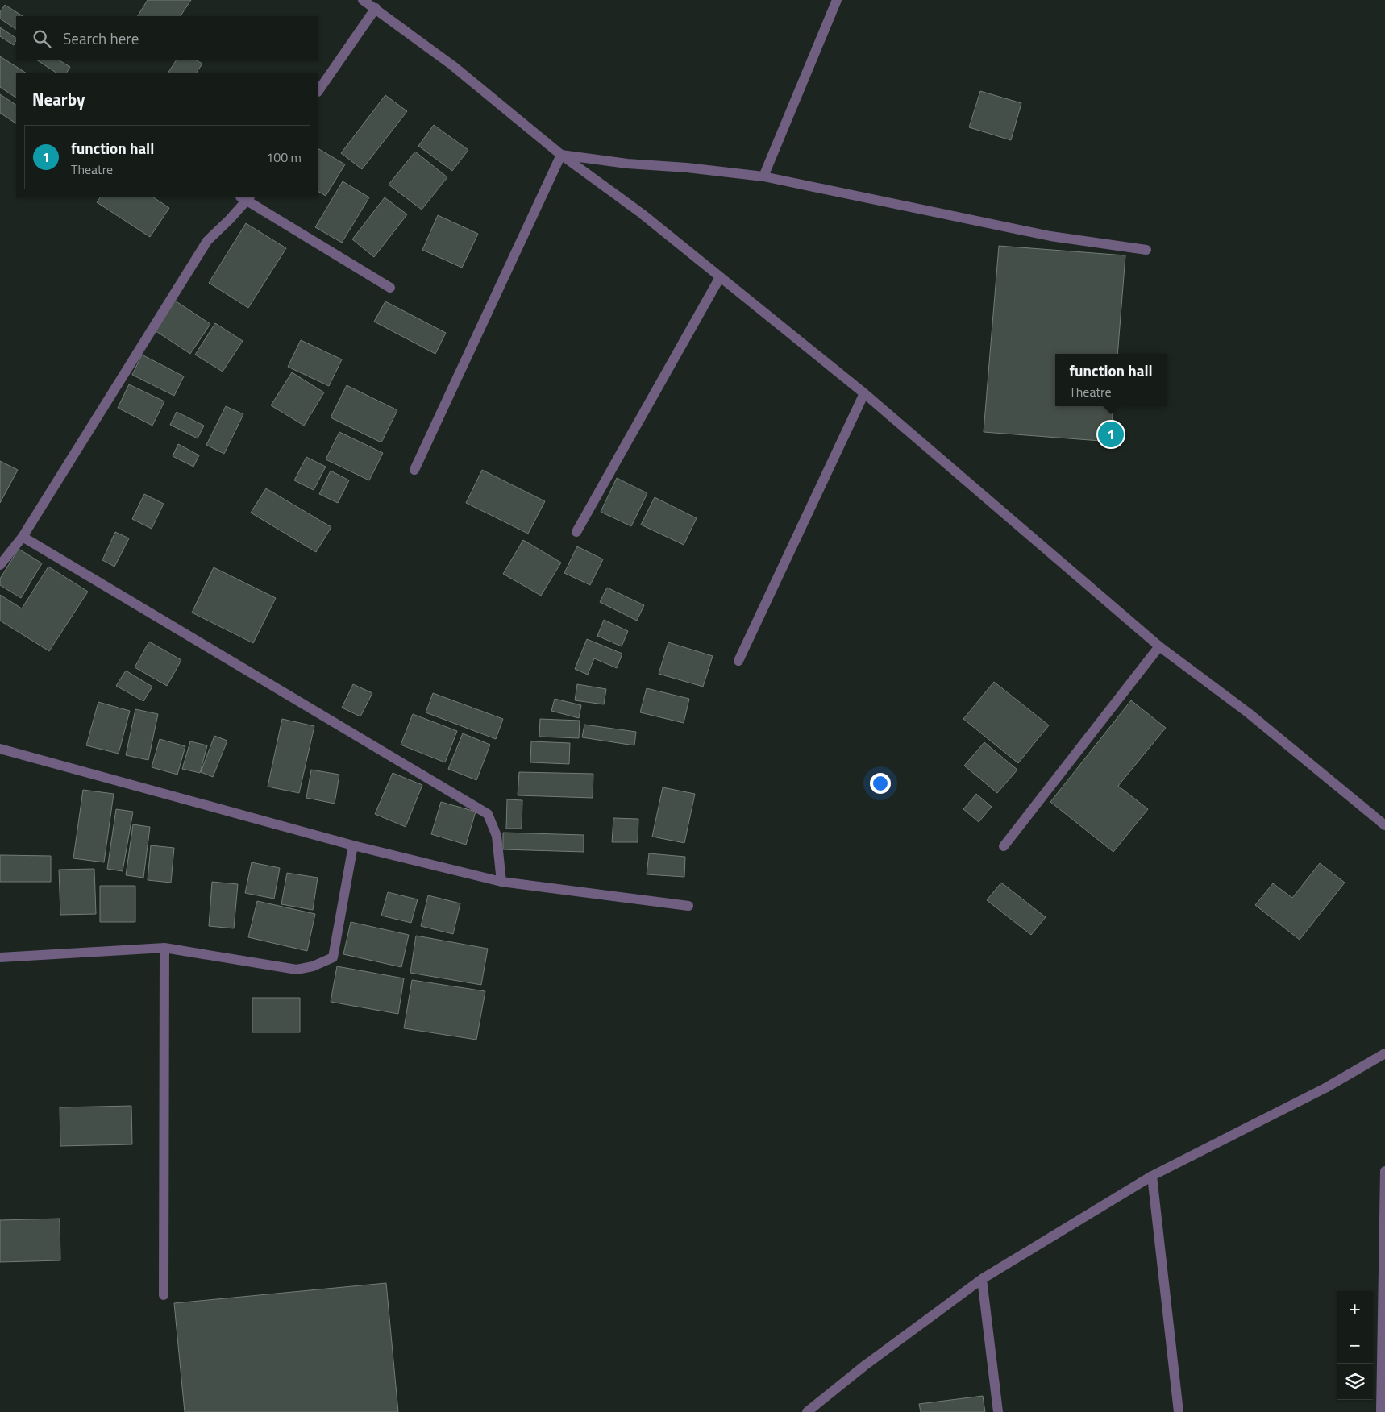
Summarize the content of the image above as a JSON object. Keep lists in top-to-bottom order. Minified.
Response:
{"page":{"search":"Search here","heading":"Nearby","list":[{"mark":"1","name":"function hall","note":"Theatre","value":"100 m"}],"popup":["function hall","Theatre"],"pins":"1","map_buttons":["+","−"]}}
